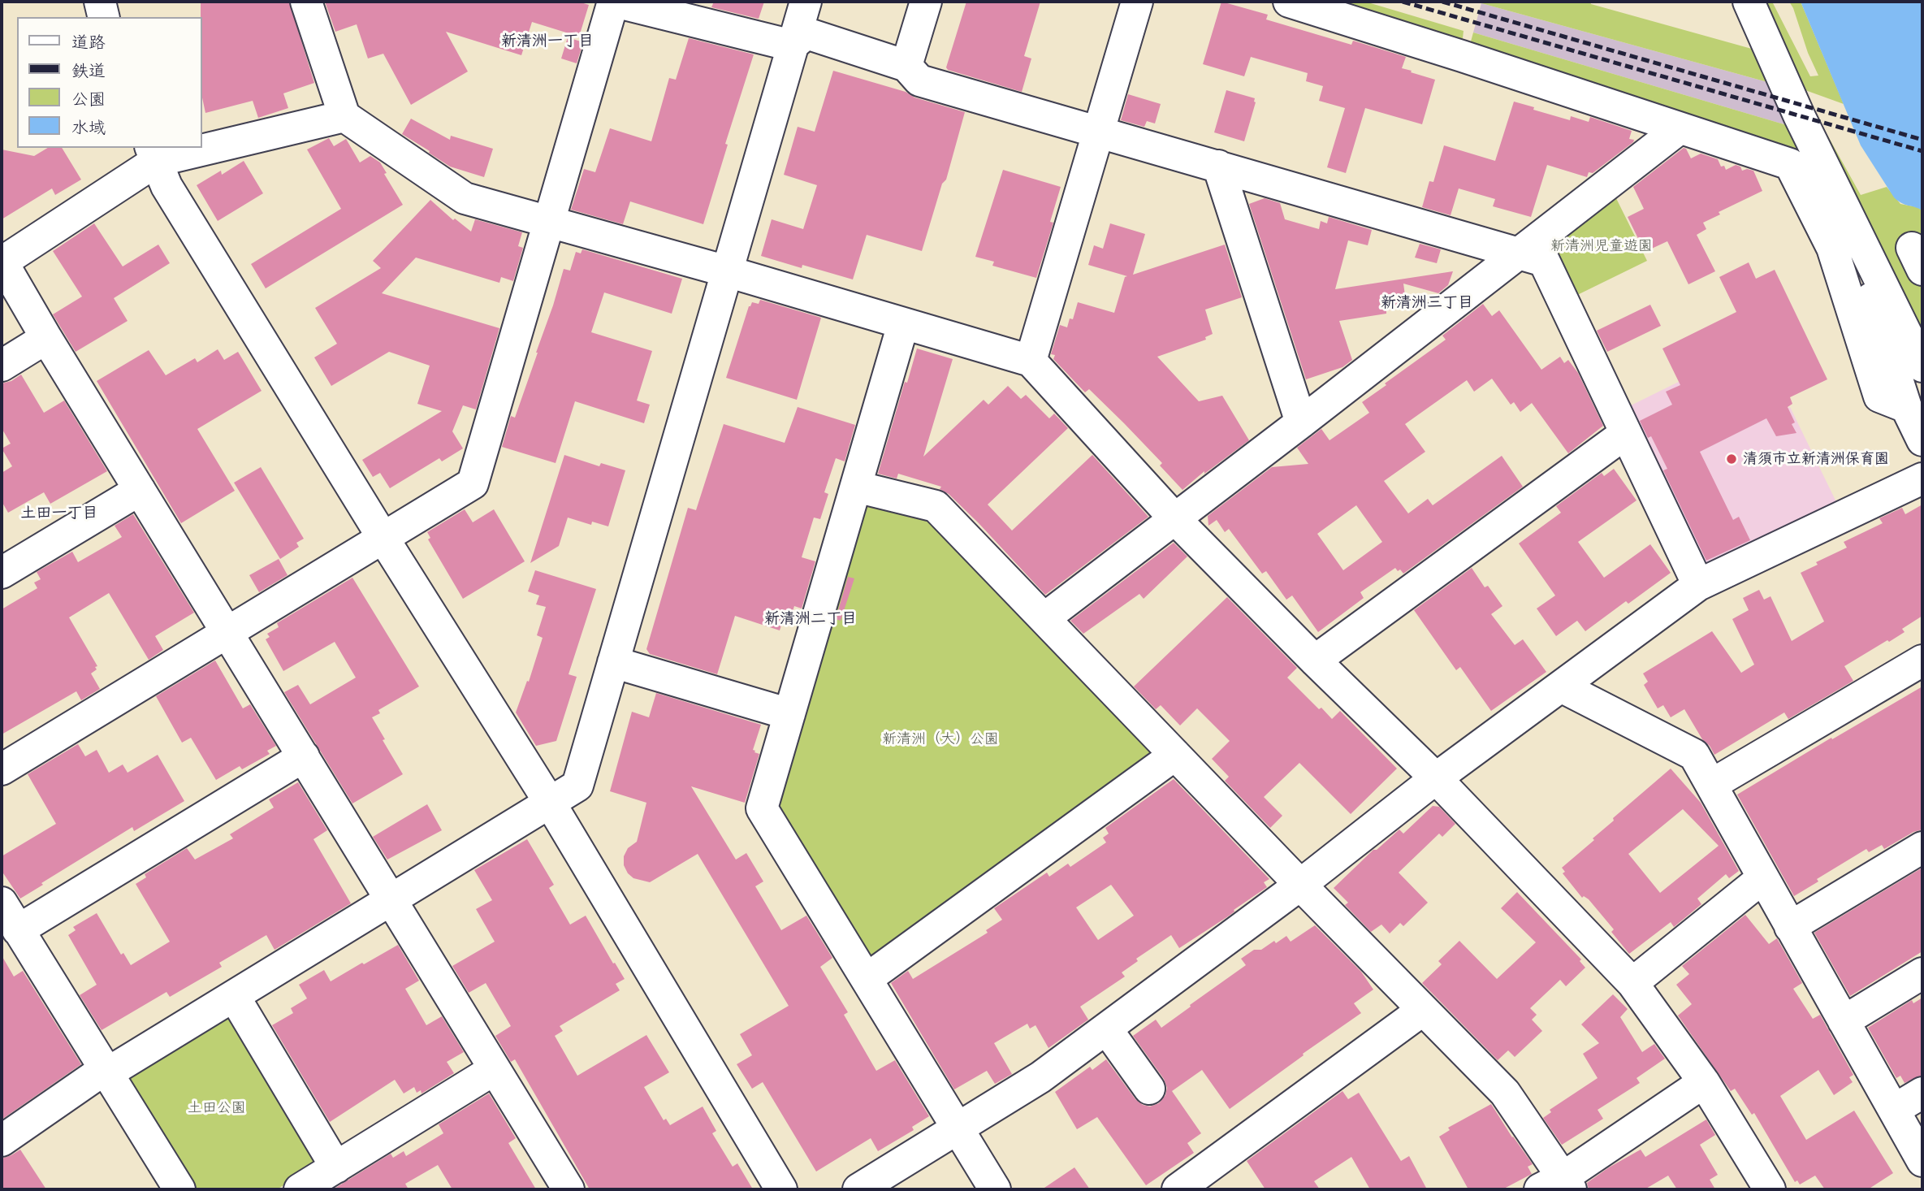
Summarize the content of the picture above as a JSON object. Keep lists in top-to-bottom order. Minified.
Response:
{"districts":["新清洲一丁目","新清洲三丁目","土田一丁目","新清洲二丁目"],"parks":["新清洲児童遊園","新清洲（大）公園","土田公園"],"places":["清須市立新清洲保育園"],"legend":["道路","鉄道","公園","水域"]}
